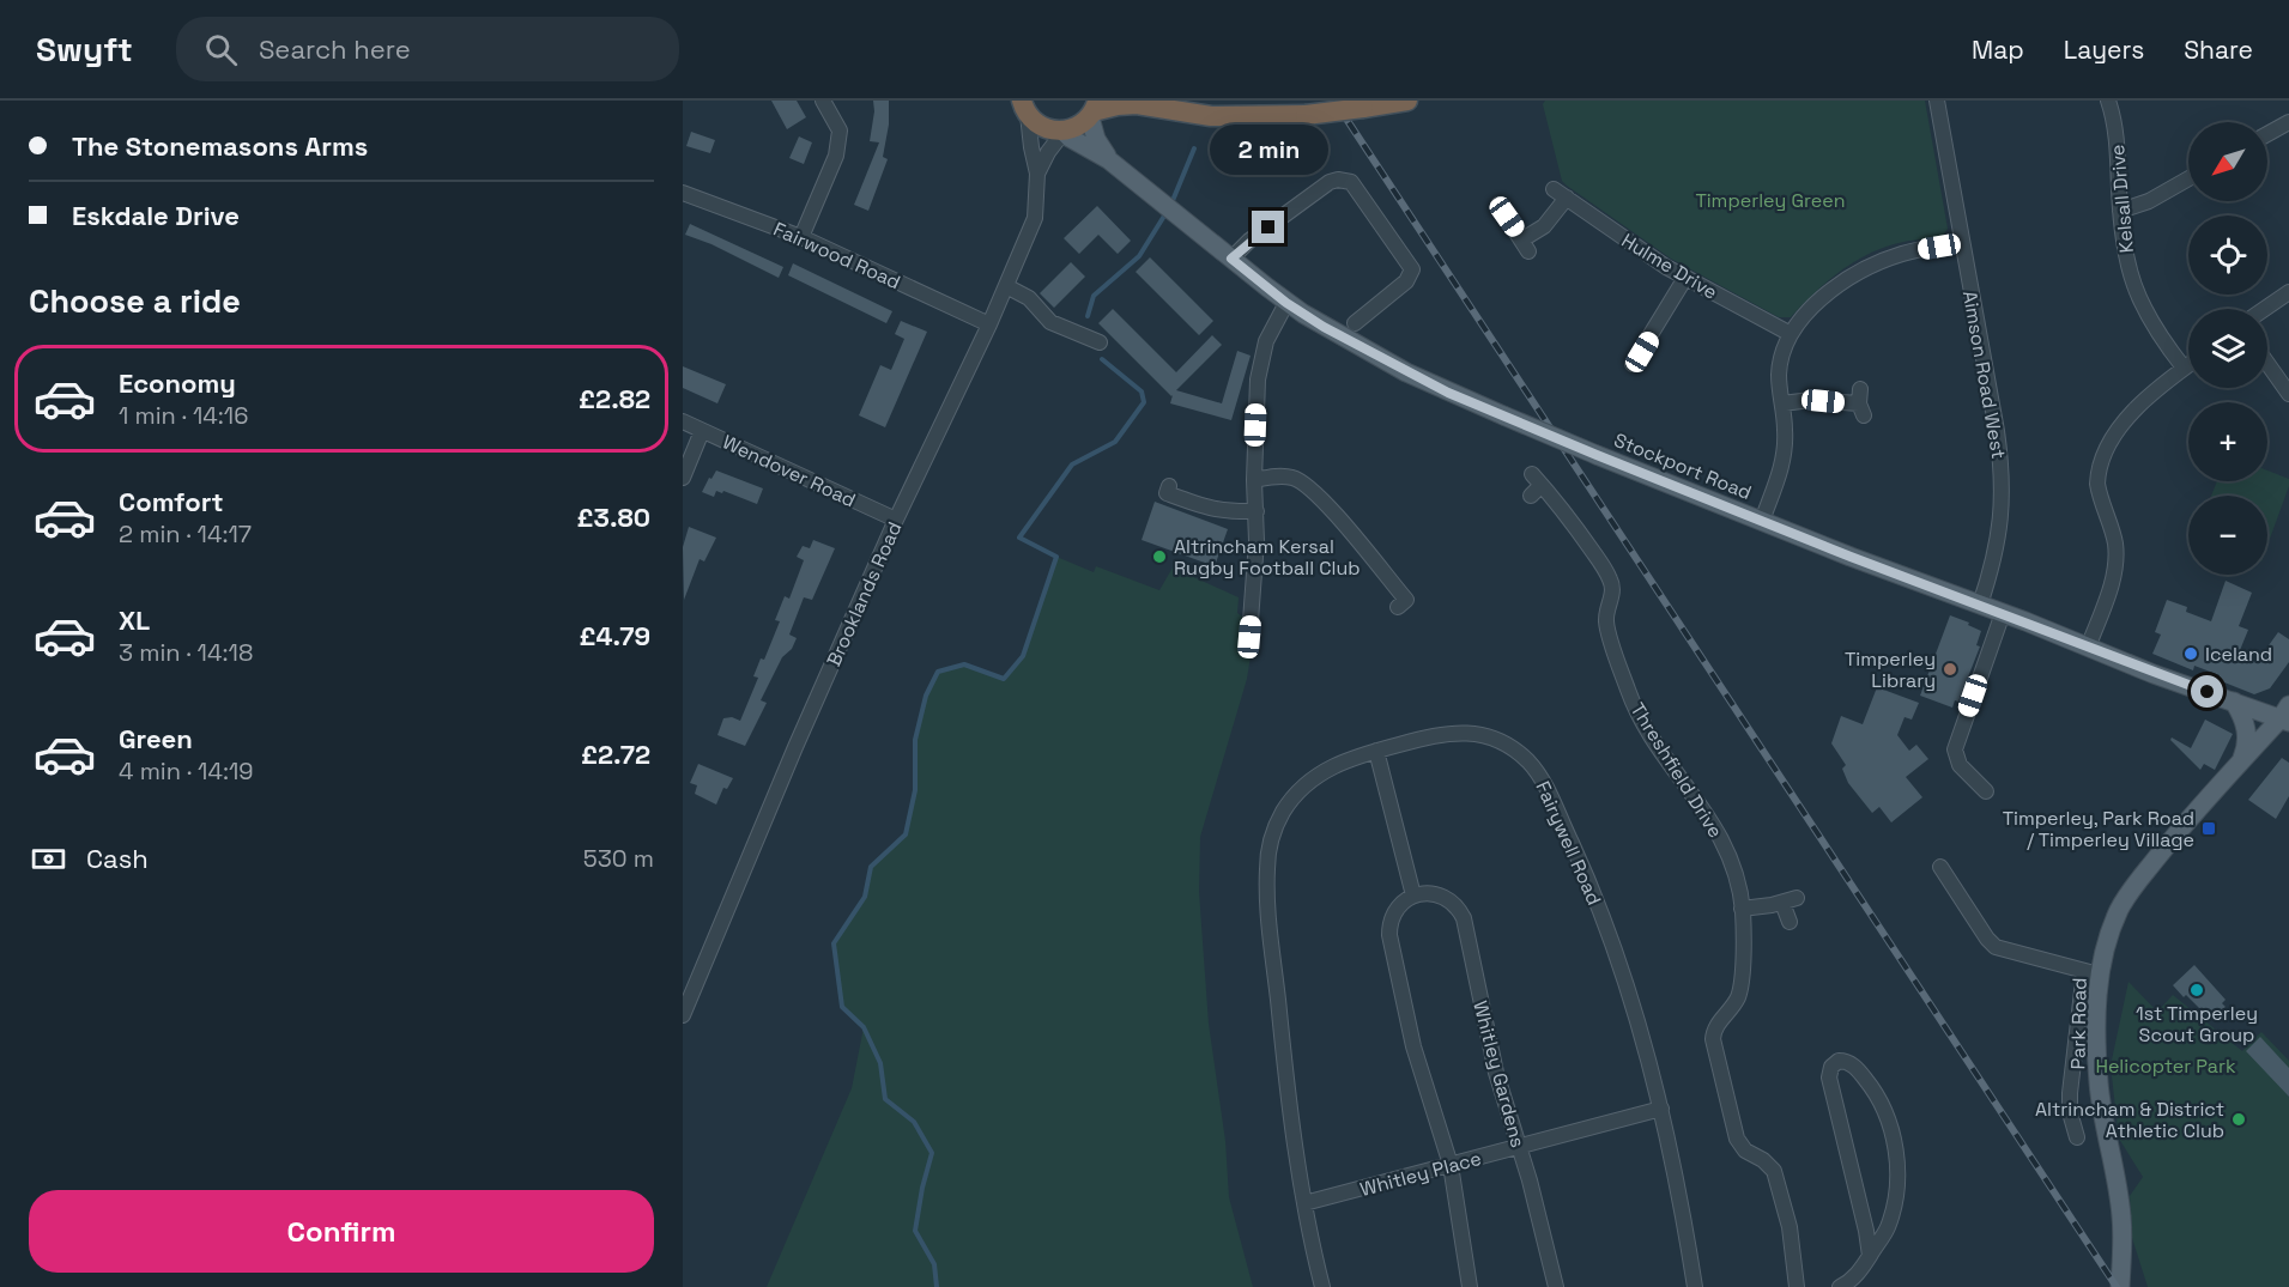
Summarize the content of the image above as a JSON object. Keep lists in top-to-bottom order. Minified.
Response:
{"streets":{"main road":["Stockport Road","Park Road"],"street":["Kelsall Drive","Fairwood Road","Hulme Drive","Aimson Road West","Wendover Road","Brooklands Road","Threshfield Drive","Fairywell Road","Whitley Gardens","Whitley Place"]},"crossings":[["Fairwood Road","Brooklands Road"],["Aimson Road West","Stockport Road"],["Stockport Road","Brooklands Road"],["Stockport Road","Park Road"],["Wendover Road","Brooklands Road"],["Fairywell Road","Whitley Place"],["Whitley Gardens","Whitley Place"]],"parks":["Timperley Green","Helicopter Park"],"places":{"other":["Altrincham Kersal Rugby Football Club","Iceland","Timperley Library","1st Timperley Scout Group","Altrincham & District Athletic Club"],"transit":["Timperley, Park Road / Timperley Village"]},"north":"bottom left","page":{"header":"Swyft","search":"Search here","nav":["Map","Layers","Share"],"banner":["The Stonemasons Arms","Eskdale Drive"],"map_buttons":["+","−"],"bubble":"2 min","heading":"Choose a ride","list":[{"name":"Economy","note":"1 min · 14:16","value":"£2.82"},{"name":"Comfort","note":"2 min · 14:17","value":"£3.80"},{"name":"XL","note":"3 min · 14:18","value":"£4.79"},{"name":"Green","note":"4 min · 14:19","value":"£2.72"}],"pay":["Cash","530 m"],"buttons":"Confirm"}}
